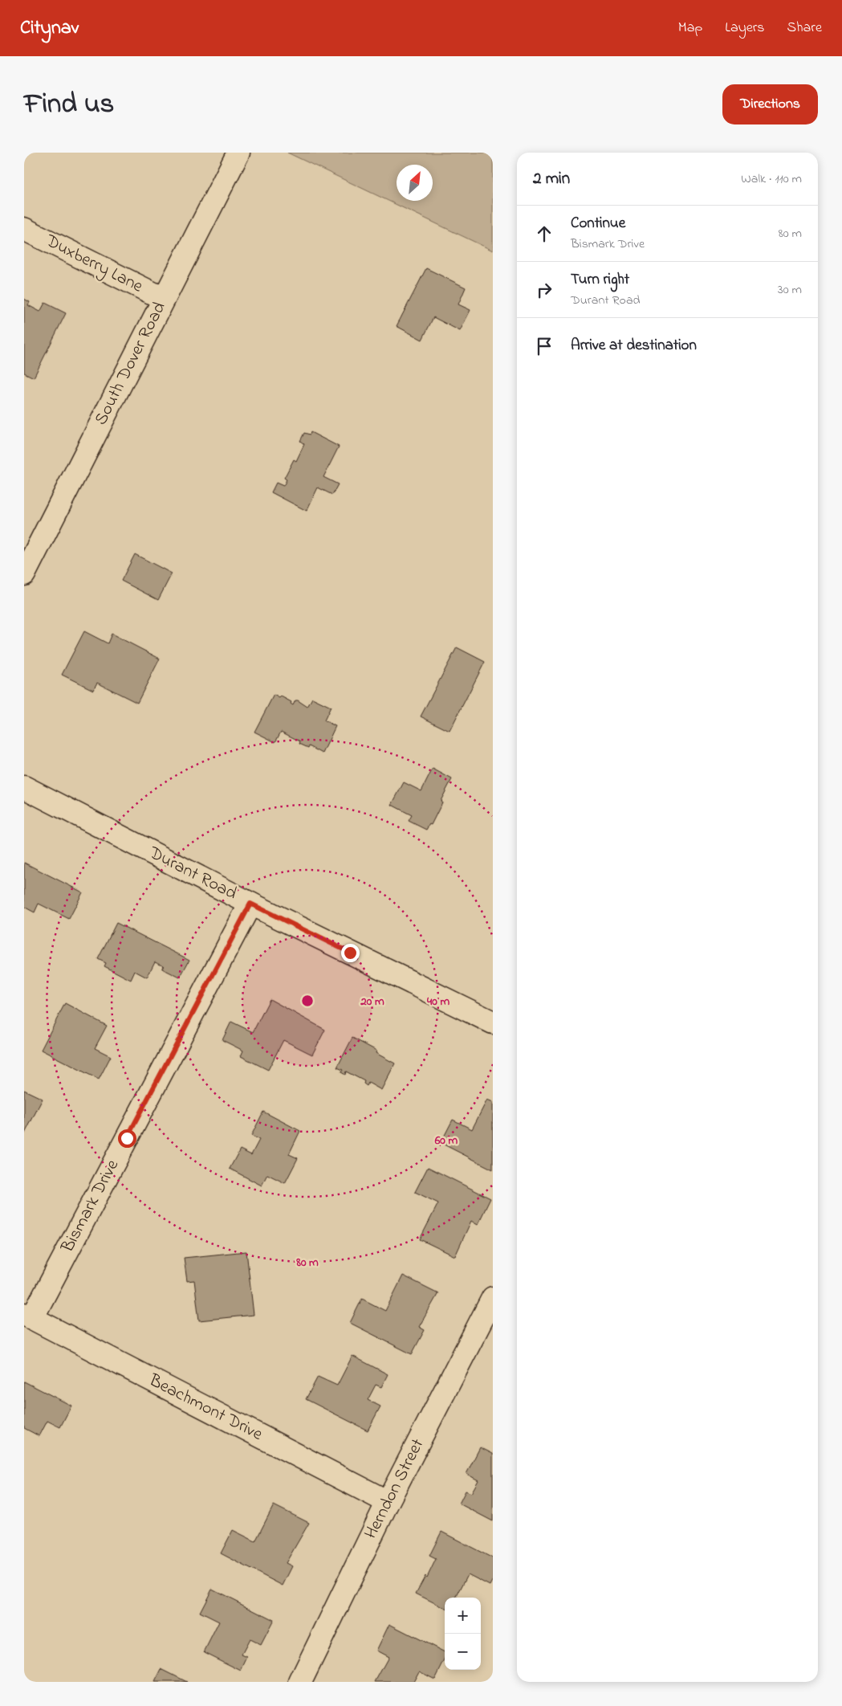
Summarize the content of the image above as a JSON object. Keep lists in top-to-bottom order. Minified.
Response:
{"streets":{"street":["Duxberry Lane","South Dover Road","Durant Road","Bismark Drive","Beachmont Drive","Herndon Street"]},"crossings":[["Duxberry Lane","South Dover Road"],["Durant Road","Bismark Drive"],["Bismark Drive","Beachmont Drive"],["Beachmont Drive","Herndon Street"]],"north":"top right","page":{"header":"Citynav","nav":["Map","Layers","Share"],"title":"Find us","buttons":"Directions","heading":["2 min","Walk · 110 m"],"list":[["Continue","Bismark Drive","80 m"],["Turn right","Durant Road","30 m"],"Arrive at destination"],"map_buttons":["+","−"]},"rings":["20 m","40 m","60 m","80 m"]}
